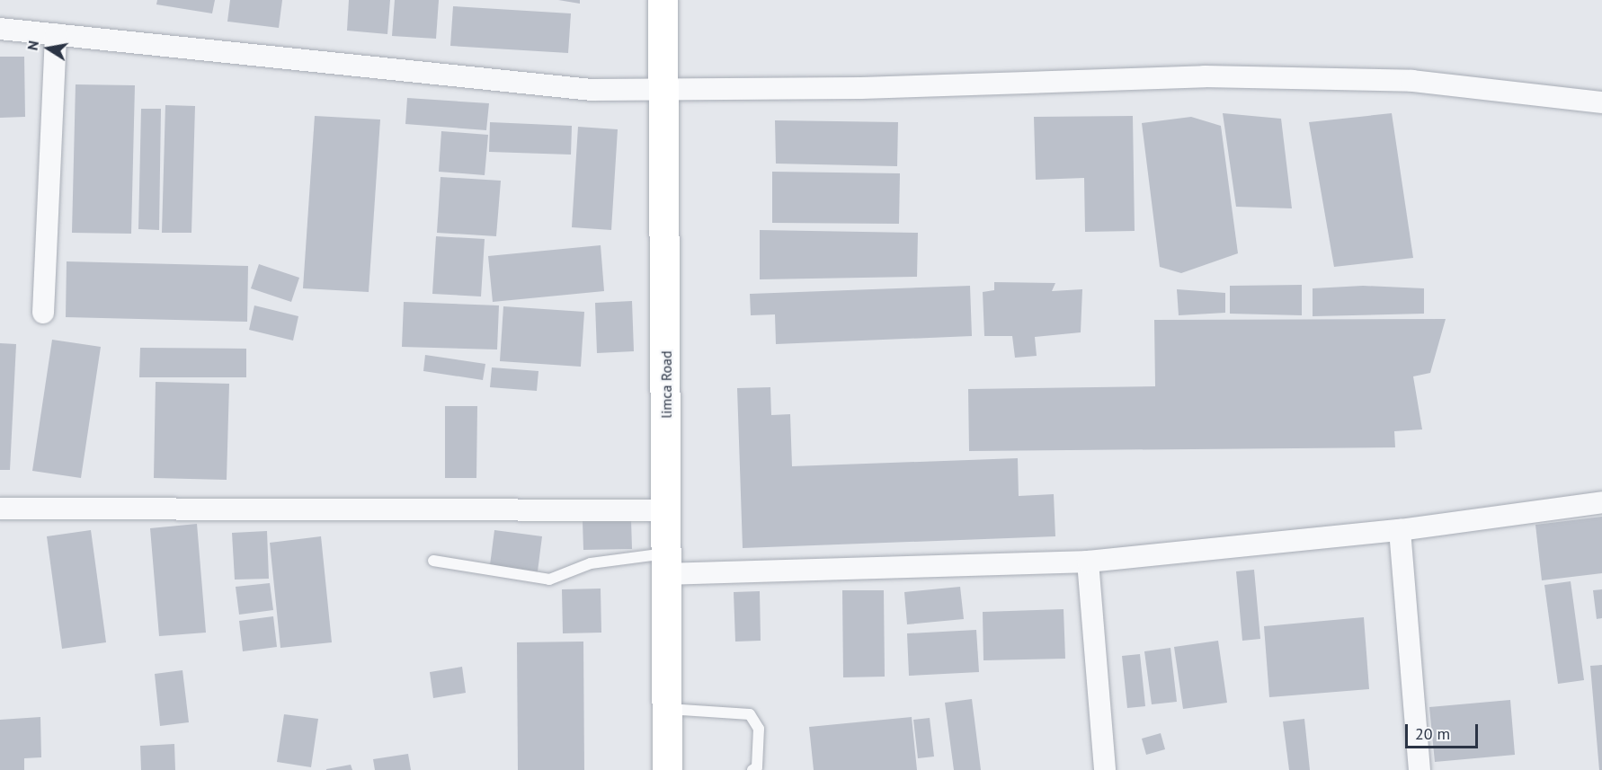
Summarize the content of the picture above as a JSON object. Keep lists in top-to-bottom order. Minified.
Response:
{"streets":{"main road":["limca Road"]},"scale_bar":"20 m","north":"left"}
